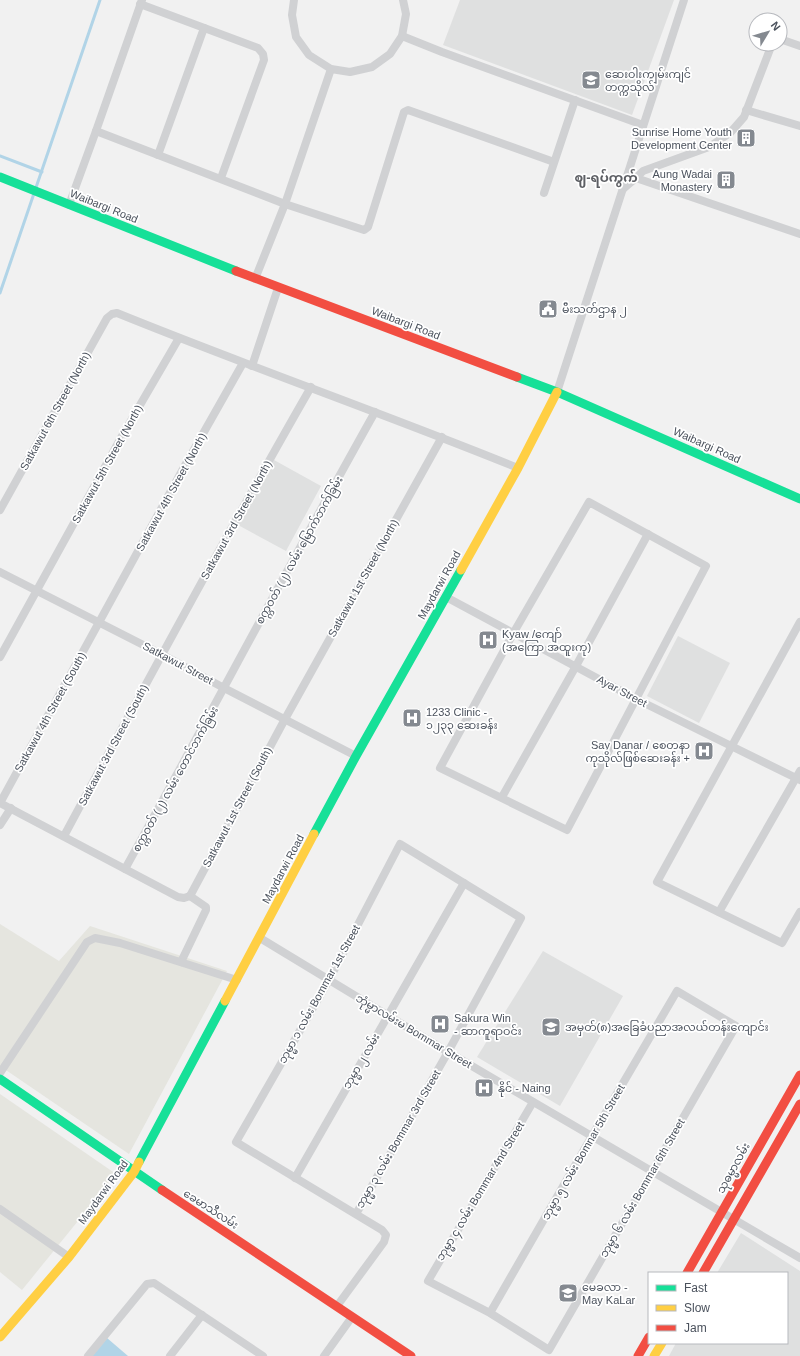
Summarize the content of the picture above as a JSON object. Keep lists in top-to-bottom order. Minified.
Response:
{"streets":{"street":["Waibargi Road","Satkawut 6th Street (North)","Satkawut 5th Street (North)","Satkawut 4th Street (North)","Satkawut 3rd Street (North)","စက္ကဝတ် (၂) လမ်း မြောက်ဘက်ခြမ်း","Satkawut 1st Street (North)","Maydarwi Road","Satkawut Street","Ayar Street","Satkawut 4th Street (South)","Satkawut 3rd Street (South)","စက္ကဝတ် (၂) လမ်း တောင်ဘက်ခြမ်း","Satkawut 1st Street (South)","ဘုမ္မာ ၁ လမ်း Bommar 1st Street","ဘုံမ္မာလမ်းမ Bommar Street","ဘုမ္မာ ၂ လမ်း","ဘုမ္မာ ၃ လမ်း Bommar 3rd Street","ဘုမ္မာ ၅ လမ်း Bomnar 5th Street","သုဓမ္မာလမ်း","ဘုမ္မာ ၆ လမ်း Bommar 6th Street","ဘုမ္မာ ၄ လမ်း Bommar 4nd Street","ခေမာသီလမ်း"]},"crossings":[["Waibargi Road","Maydarwi Road"],["Satkawut 6th Street (North)","Satkawut 5th Street (North)"],["Satkawut 5th Street (North)","Satkawut Street"],["Satkawut 4th Street (North)","Satkawut Street"],["Satkawut 4th Street (North)","Satkawut 4th Street (South)"],["Satkawut 3rd Street (North)","Satkawut Street"],["Satkawut 3rd Street (North)","Satkawut 3rd Street (South)"],["စက္ကဝတ် (၂) လမ်း မြောက်ဘက်ခြမ်း","Satkawut Street"],["စက္ကဝတ် (၂) လမ်း မြောက်ဘက်ခြမ်း","စက္ကဝတ် (၂) လမ်း တောင်ဘက်ခြမ်း"],["Satkawut 1st Street (North)","Satkawut Street"],["Satkawut 1st Street (North)","Satkawut 1st Street (South)"],["Maydarwi Road","Satkawut Street"],["Maydarwi Road","Ayar Street"],["Maydarwi Road","ဘုံမ္မာလမ်းမ Bommar Street"],["Maydarwi Road","ခေမာသီလမ်း"],["Satkawut Street","Satkawut 4th Street (South)"],["Satkawut Street","Satkawut 3rd Street (South)"],["Satkawut Street","စက္ကဝတ် (၂) လမ်း တောင်ဘက်ခြမ်း"],["Satkawut Street","Satkawut 1st Street (South)"],["ဘုမ္မာ ၁ လမ်း Bommar 1st Street","ဘုံမ္မာလမ်းမ Bommar Street"],["ဘုမ္မာ ၁ လမ်း Bommar 1st Street","ဘုမ္မာ ၂ လမ်း"],["ဘုမ္မာ ၁ လမ်း Bommar 1st Street","ဘုမ္မာ ၃ လမ်း Bommar 3rd Street"],["ဘုံမ္မာလမ်းမ Bommar Street","ဘုမ္မာ ၂ လမ်း"],["ဘုံမ္မာလမ်းမ Bommar Street","ဘုမ္မာ ၃ လမ်း Bommar 3rd Street"],["ဘုံမ္မာလမ်းမ Bommar Street","ဘုမ္မာ ၅ လမ်း Bomnar 5th Street"],["ဘုံမ္မာလမ်းမ Bommar Street","သုဓမ္မာလမ်း"],["ဘုံမ္မာလမ်းမ Bommar Street","ဘုမ္မာ ၆ လမ်း Bommar 6th Street"],["ဘုံမ္မာလမ်းမ Bommar Street","ဘုမ္မာ ၄ လမ်း Bommar 4nd Street"],["ဘုမ္မာ ၂ လမ်း","ဘုမ္မာ ၃ လမ်း Bommar 3rd Street"],["ဘုမ္မာ ၅ လမ်း Bomnar 5th Street","ဘုမ္မာ ၆ လမ်း Bommar 6th Street"],["ဘုမ္မာ ၅ လမ်း Bomnar 5th Street","ဘုမ္မာ ၄ လမ်း Bommar 4nd Street"],["ဘုမ္မာ ၆ လမ်း Bommar 6th Street","ဘုမ္မာ ၄ လမ်း Bommar 4nd Street"]],"districts":["ဈ-ရပ်ကွက်"],"places":{"school or university":["ဆေးဝါးကျွမ်းကျင် တက္ကသိုလ်","အမှတ်(၈)အခြေခံပညာအလယ်တန်းကျောင်း","မေခလာ - May KaLar"],"building":["Sunrise Home Youth Development Center","Aung Wadai Monastery"],"public building":["မီးသတ်ဌာန ၂"],"hospital":["Kyaw /ကျော် (အကြော အထူးကု)","1233 Clinic - ၁၂၃၃ ဆေးခန်း","Say Danar / စေတနာ ကုသိုလ်ဖြစ်ဆေးခန်း +","Sakura Win - ဆာကူရာဝင်း","နိုင် - Naing"]},"legend":["Fast","Slow","Jam"],"north":"top right"}
